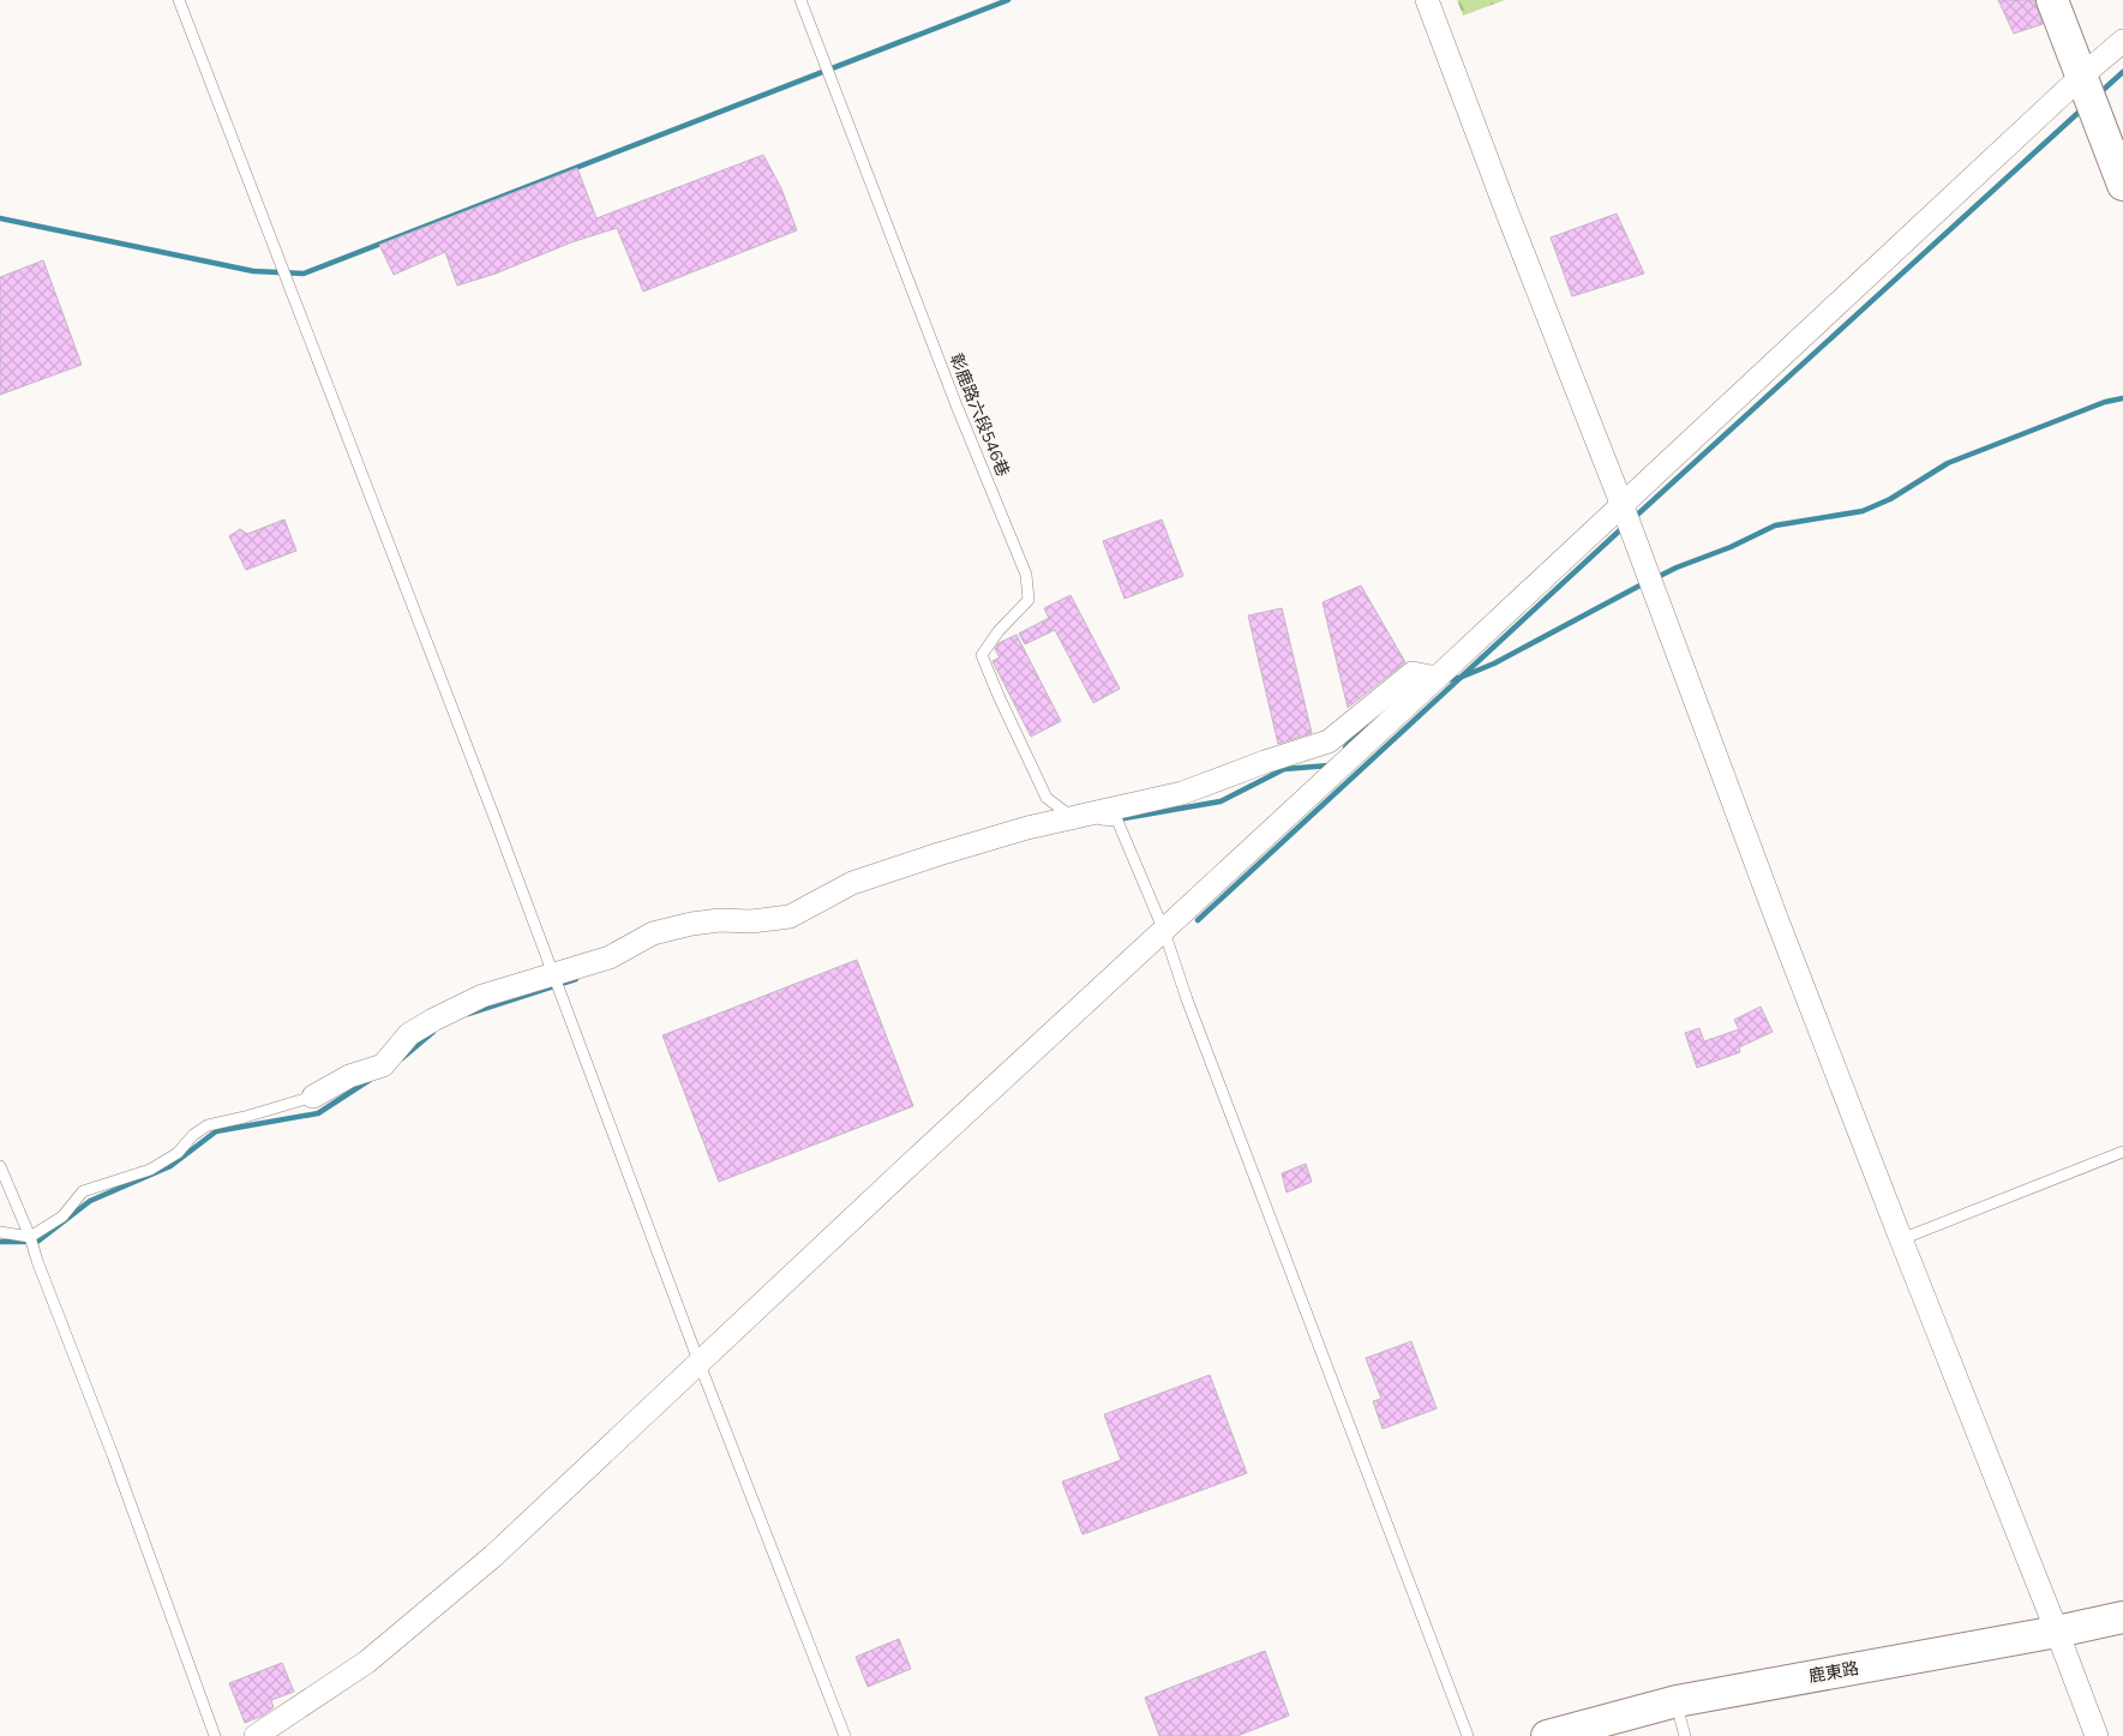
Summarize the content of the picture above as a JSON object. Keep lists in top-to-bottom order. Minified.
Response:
{"streets":{"street":["鹿東路"],"lane":["彰鹿路六段546巷"]}}
